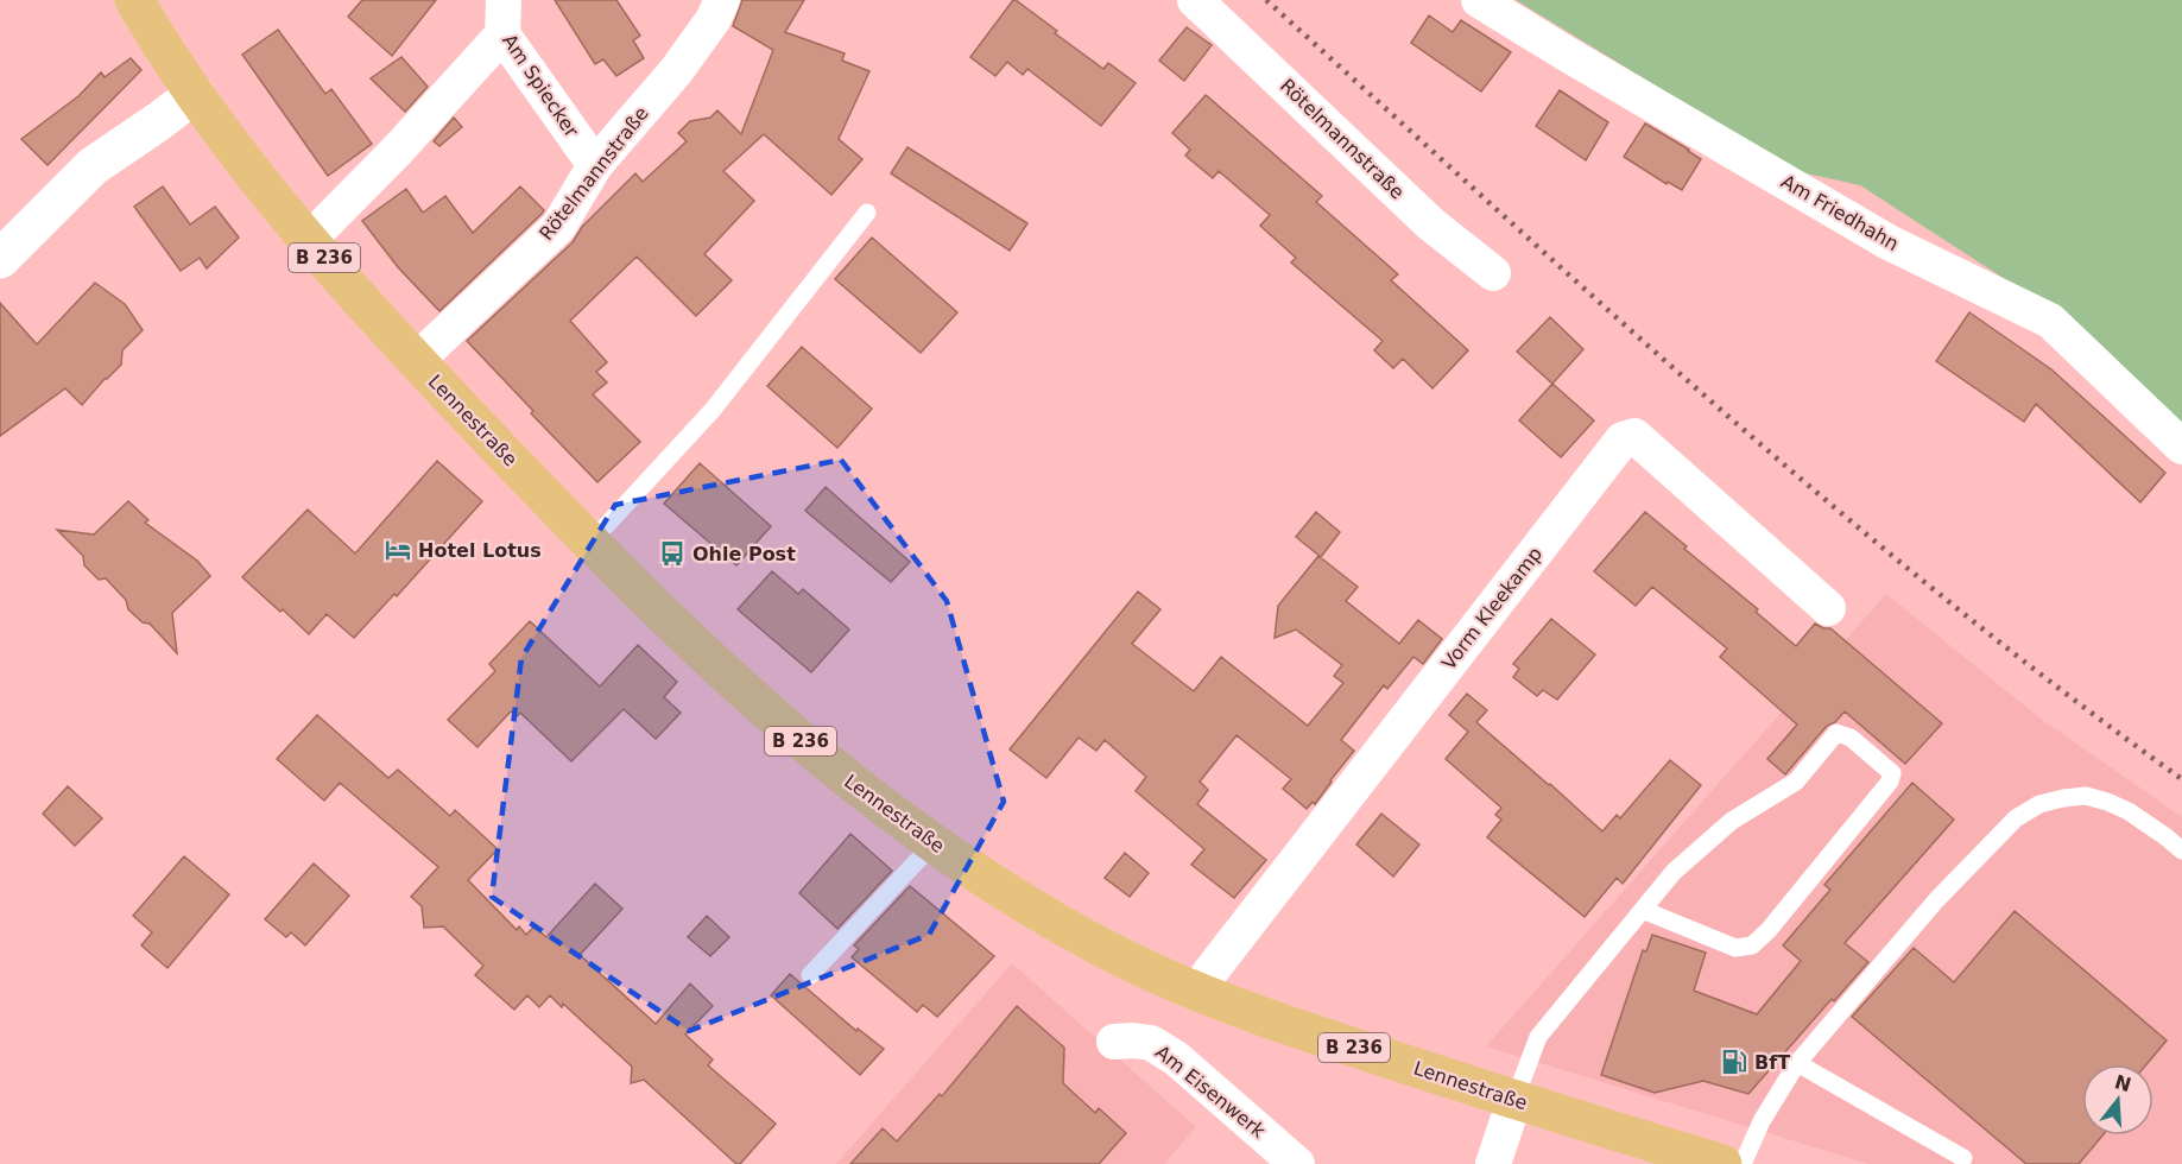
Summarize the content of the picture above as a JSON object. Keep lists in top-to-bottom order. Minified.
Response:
{"streets":{"main road":["B 236","Lennestraße"],"street":["Am Spiecker","Rötelmannstraße","Am Friedhahn","Vorm Kleekamp","Am Eisenwerk"]},"crossings":[["Am Spiecker","Rötelmannstraße"],["Rötelmannstraße","Lennestraße"],["Lennestraße","Vorm Kleekamp"]],"places":{"hotel":["Hotel Lotus"],"bus stop":["Ohle Post"],"fuel station":["BfT"]},"north":"top"}
